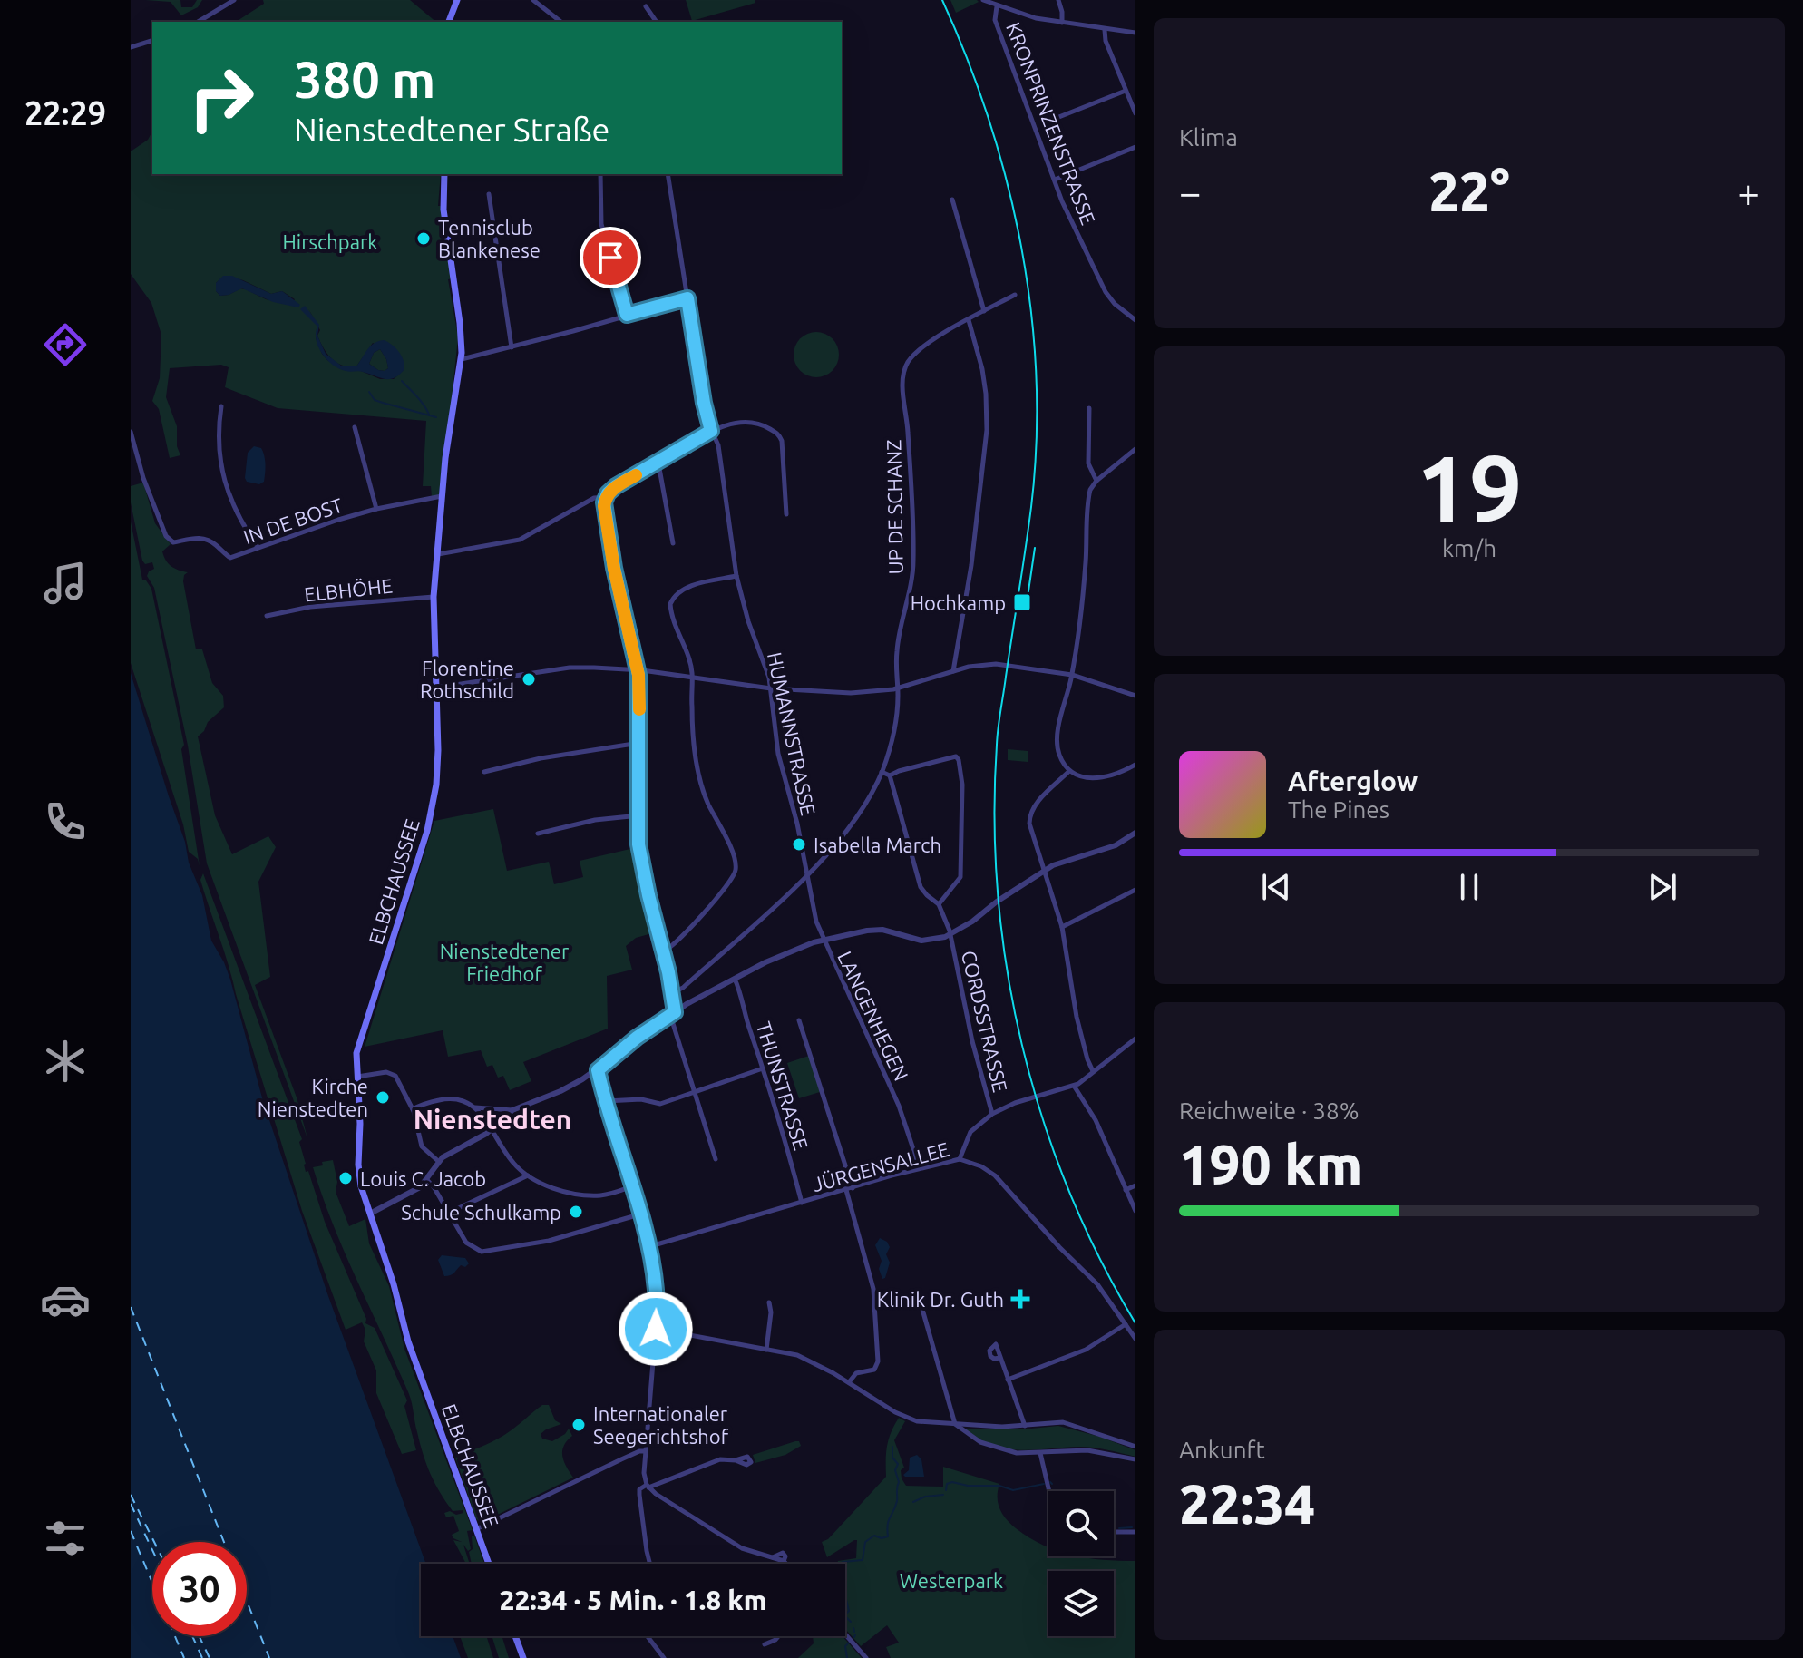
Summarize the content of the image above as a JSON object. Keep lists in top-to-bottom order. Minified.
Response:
{"streets":{"main road":["ELBCHAUSSEE"],"street":["KRONPRINZENSTRASSE","UP DE SCHANZ","IN DE BOST","ELBHÖHE","HUMANNSTRASSE","LANGENHEGEN","CORDSSTRASSE","THUNSTRASSE","JÜRGENSALLEE"]},"crossings":[["UP DE SCHANZ","HUMANNSTRASSE"],["UP DE SCHANZ","LANGENHEGEN"],["IN DE BOST","ELBCHAUSSEE"],["ELBHÖHE","ELBCHAUSSEE"],["HUMANNSTRASSE","LANGENHEGEN"],["LANGENHEGEN","JÜRGENSALLEE"],["THUNSTRASSE","JÜRGENSALLEE"]],"districts":["Nienstedten"],"parks":["Hirschpark","Nienstedtener Friedhof","Westerpark"],"places":{"other":["Tennisclub Blankenese","Florentine Rothschild","Isabella March","Kirche Nienstedten","Louis C. Jacob","Schule Schulkamp","Internationaler Seegerichtshof"],"transit":["Hochkamp"],"health":["Klinik Dr. Guth"]},"page":{"tabs":"22:29","tile":["Klima",["19","km/h"],["Reichweite · 38%","190 km"],["Ankunft","22:34"]],"turn":["380 m","Nienstedtener Straße"],"heat":["−","22°","+"],"song":["Afterglow","The Pines"],"limit":"30","trip":"22:34 · 5 Min. · 1.8 km"}}
